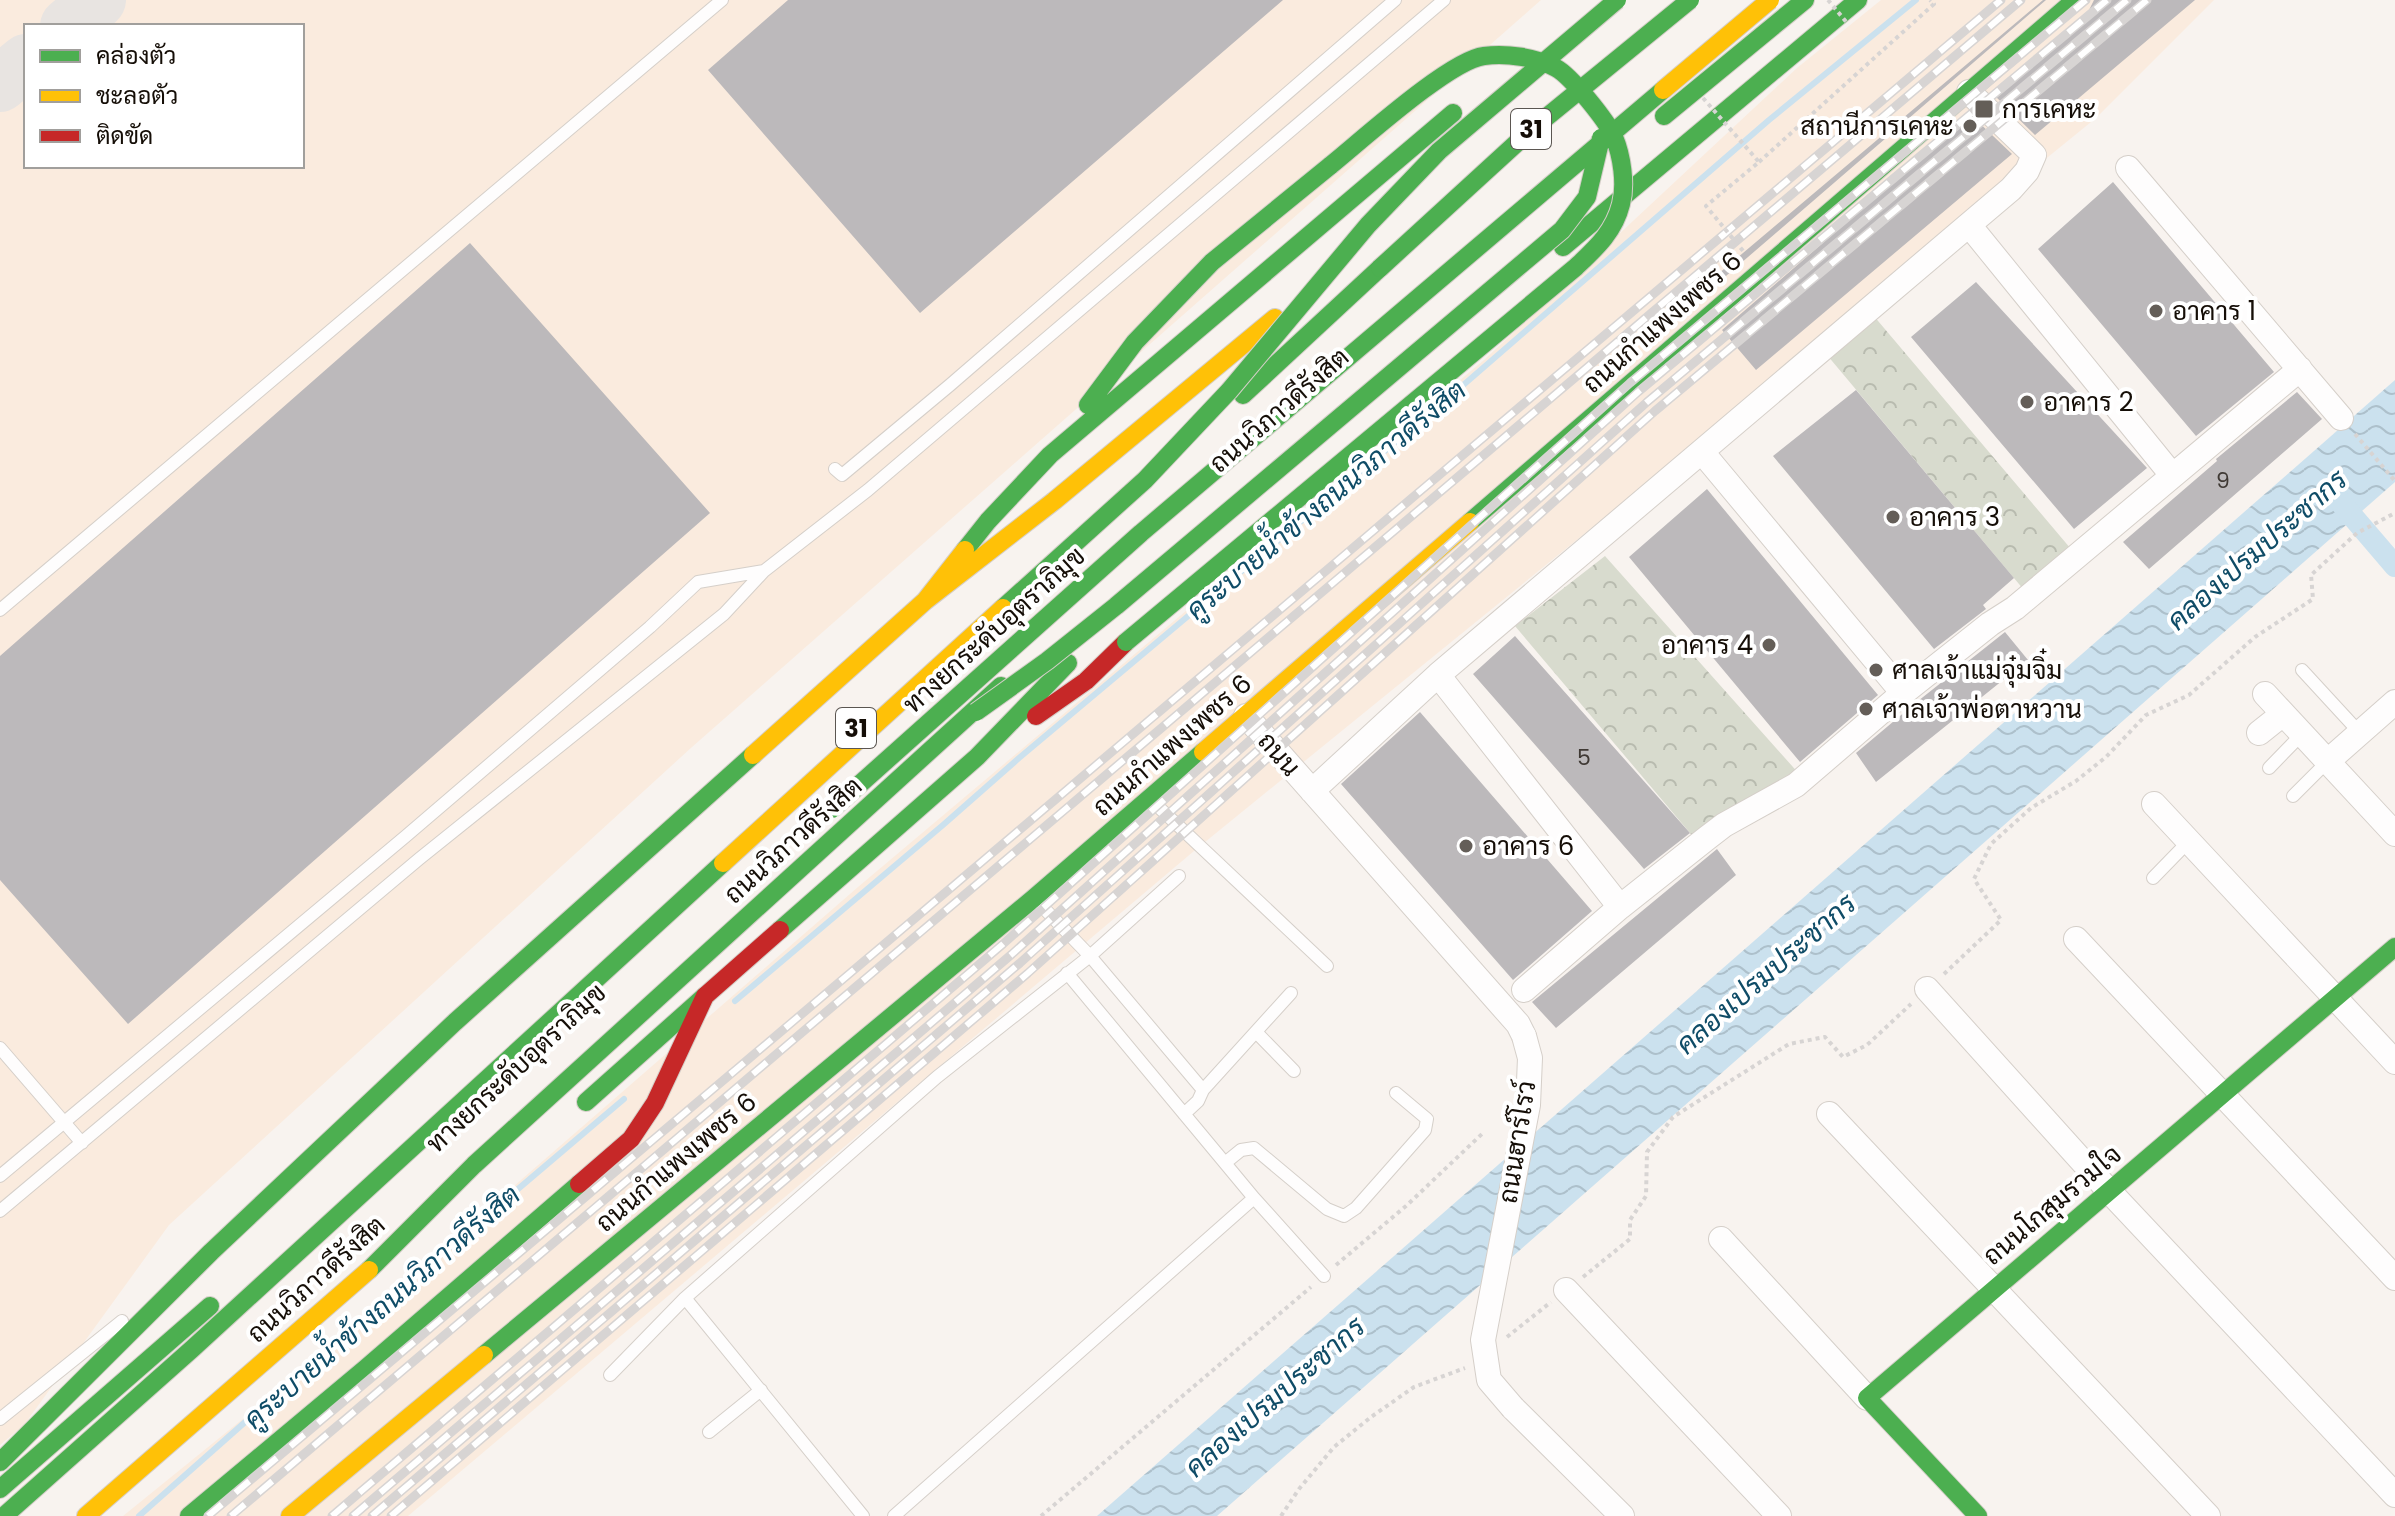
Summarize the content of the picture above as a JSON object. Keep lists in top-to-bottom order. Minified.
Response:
{"streets":{"main road":["31","ถนนกำแพงเพชร 6","ถนนวิภาวดีรังสิต","ทางยกระดับอุตราภิมุข","ถนนโกสุมรวมใจ"],"street":["ถนน","ถนนฮาร์โรว์"]},"crossings":[["31","ถนนวิภาวดีรังสิต"],["ถนนกำแพงเพชร 6","ถนน"],["ถนน","ถนนฮาร์โรว์"]],"water":["คูระบายน้ำข้างถนนวิภาวดีรังสิต","คลองเปรมประชากร"],"places":{"transit":["การเคหะ"],"other":["สถานีการเคหะ","อาคาร 1","อาคาร 2","อาคาร 3","อาคาร 4","ศาลเจ้าแม่จุ๋มจิ๋ม","ศาลเจ้าพ่อตาหวาน","อาคาร 6"]},"house_numbers":["9","5"],"legend":["คล่องตัว","ชะลอตัว","ติดขัด"]}
